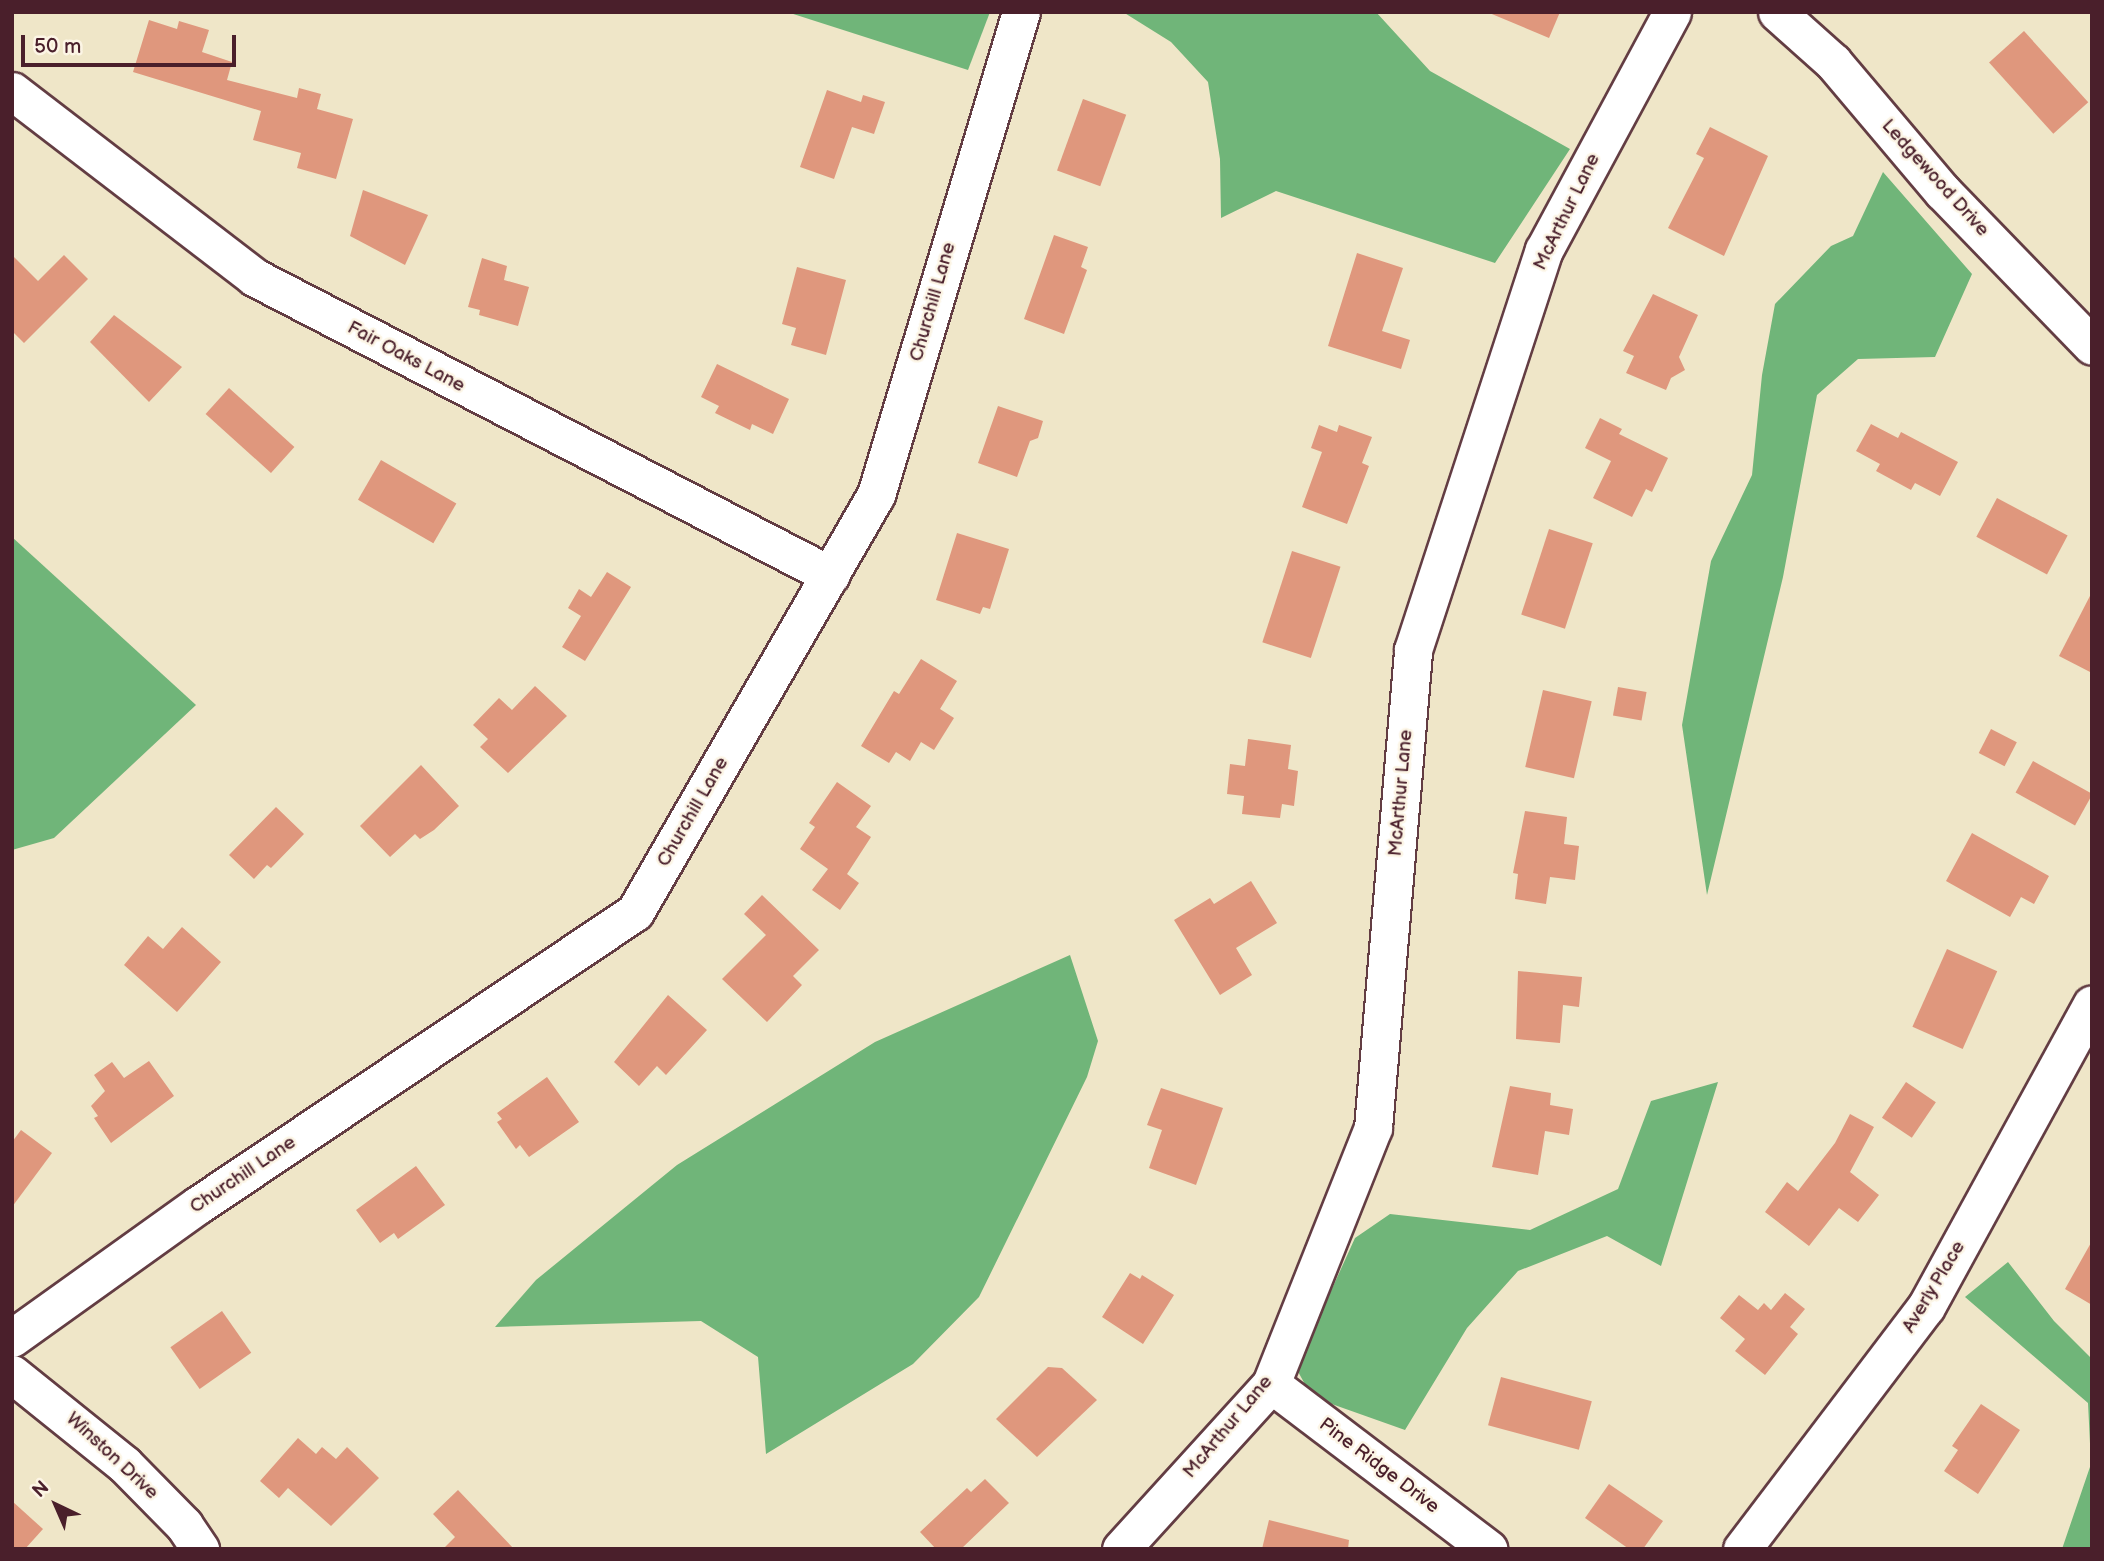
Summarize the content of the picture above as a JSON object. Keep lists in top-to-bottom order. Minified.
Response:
{"streets":{"street":["Ledgewood Drive","McArthur Lane","Churchill Lane","Fair Oaks Lane","Averly Place","Winston Drive","Pine Ridge Drive"]},"crossings":[["McArthur Lane","Pine Ridge Drive"],["Churchill Lane","Fair Oaks Lane"]],"scale_bar":"50 m","north":"top left"}
